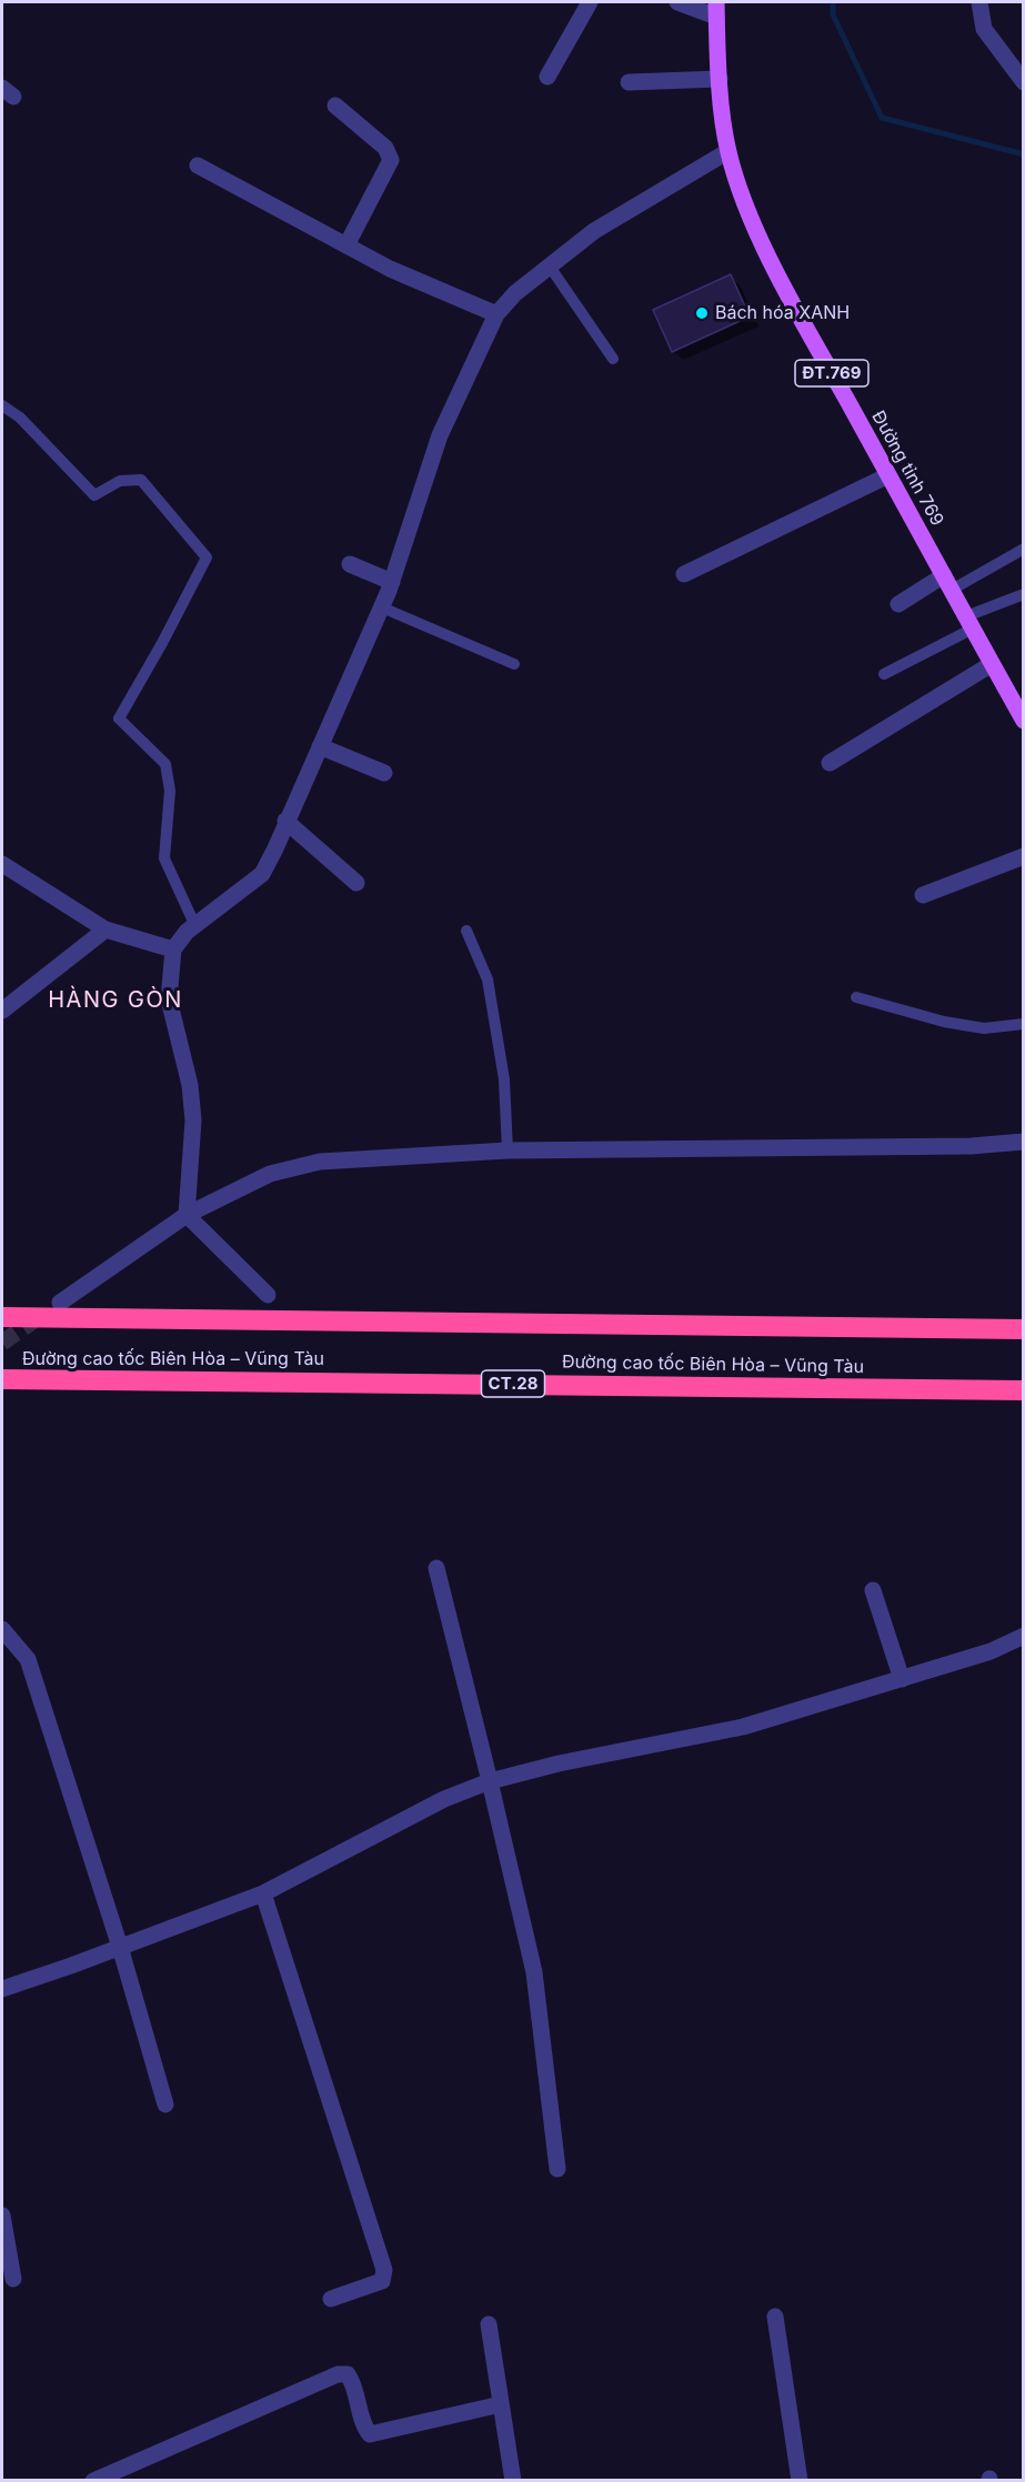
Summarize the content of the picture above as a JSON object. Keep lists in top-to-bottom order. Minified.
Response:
{"streets":{"highway":["Đường cao tốc Biên Hòa – Vũng Tàu","CT.28"],"main road":["ĐT.769","Đường tỉnh 769"]},"districts":["HÀNG GÒN"],"places":["Bách hóa XANH"]}
